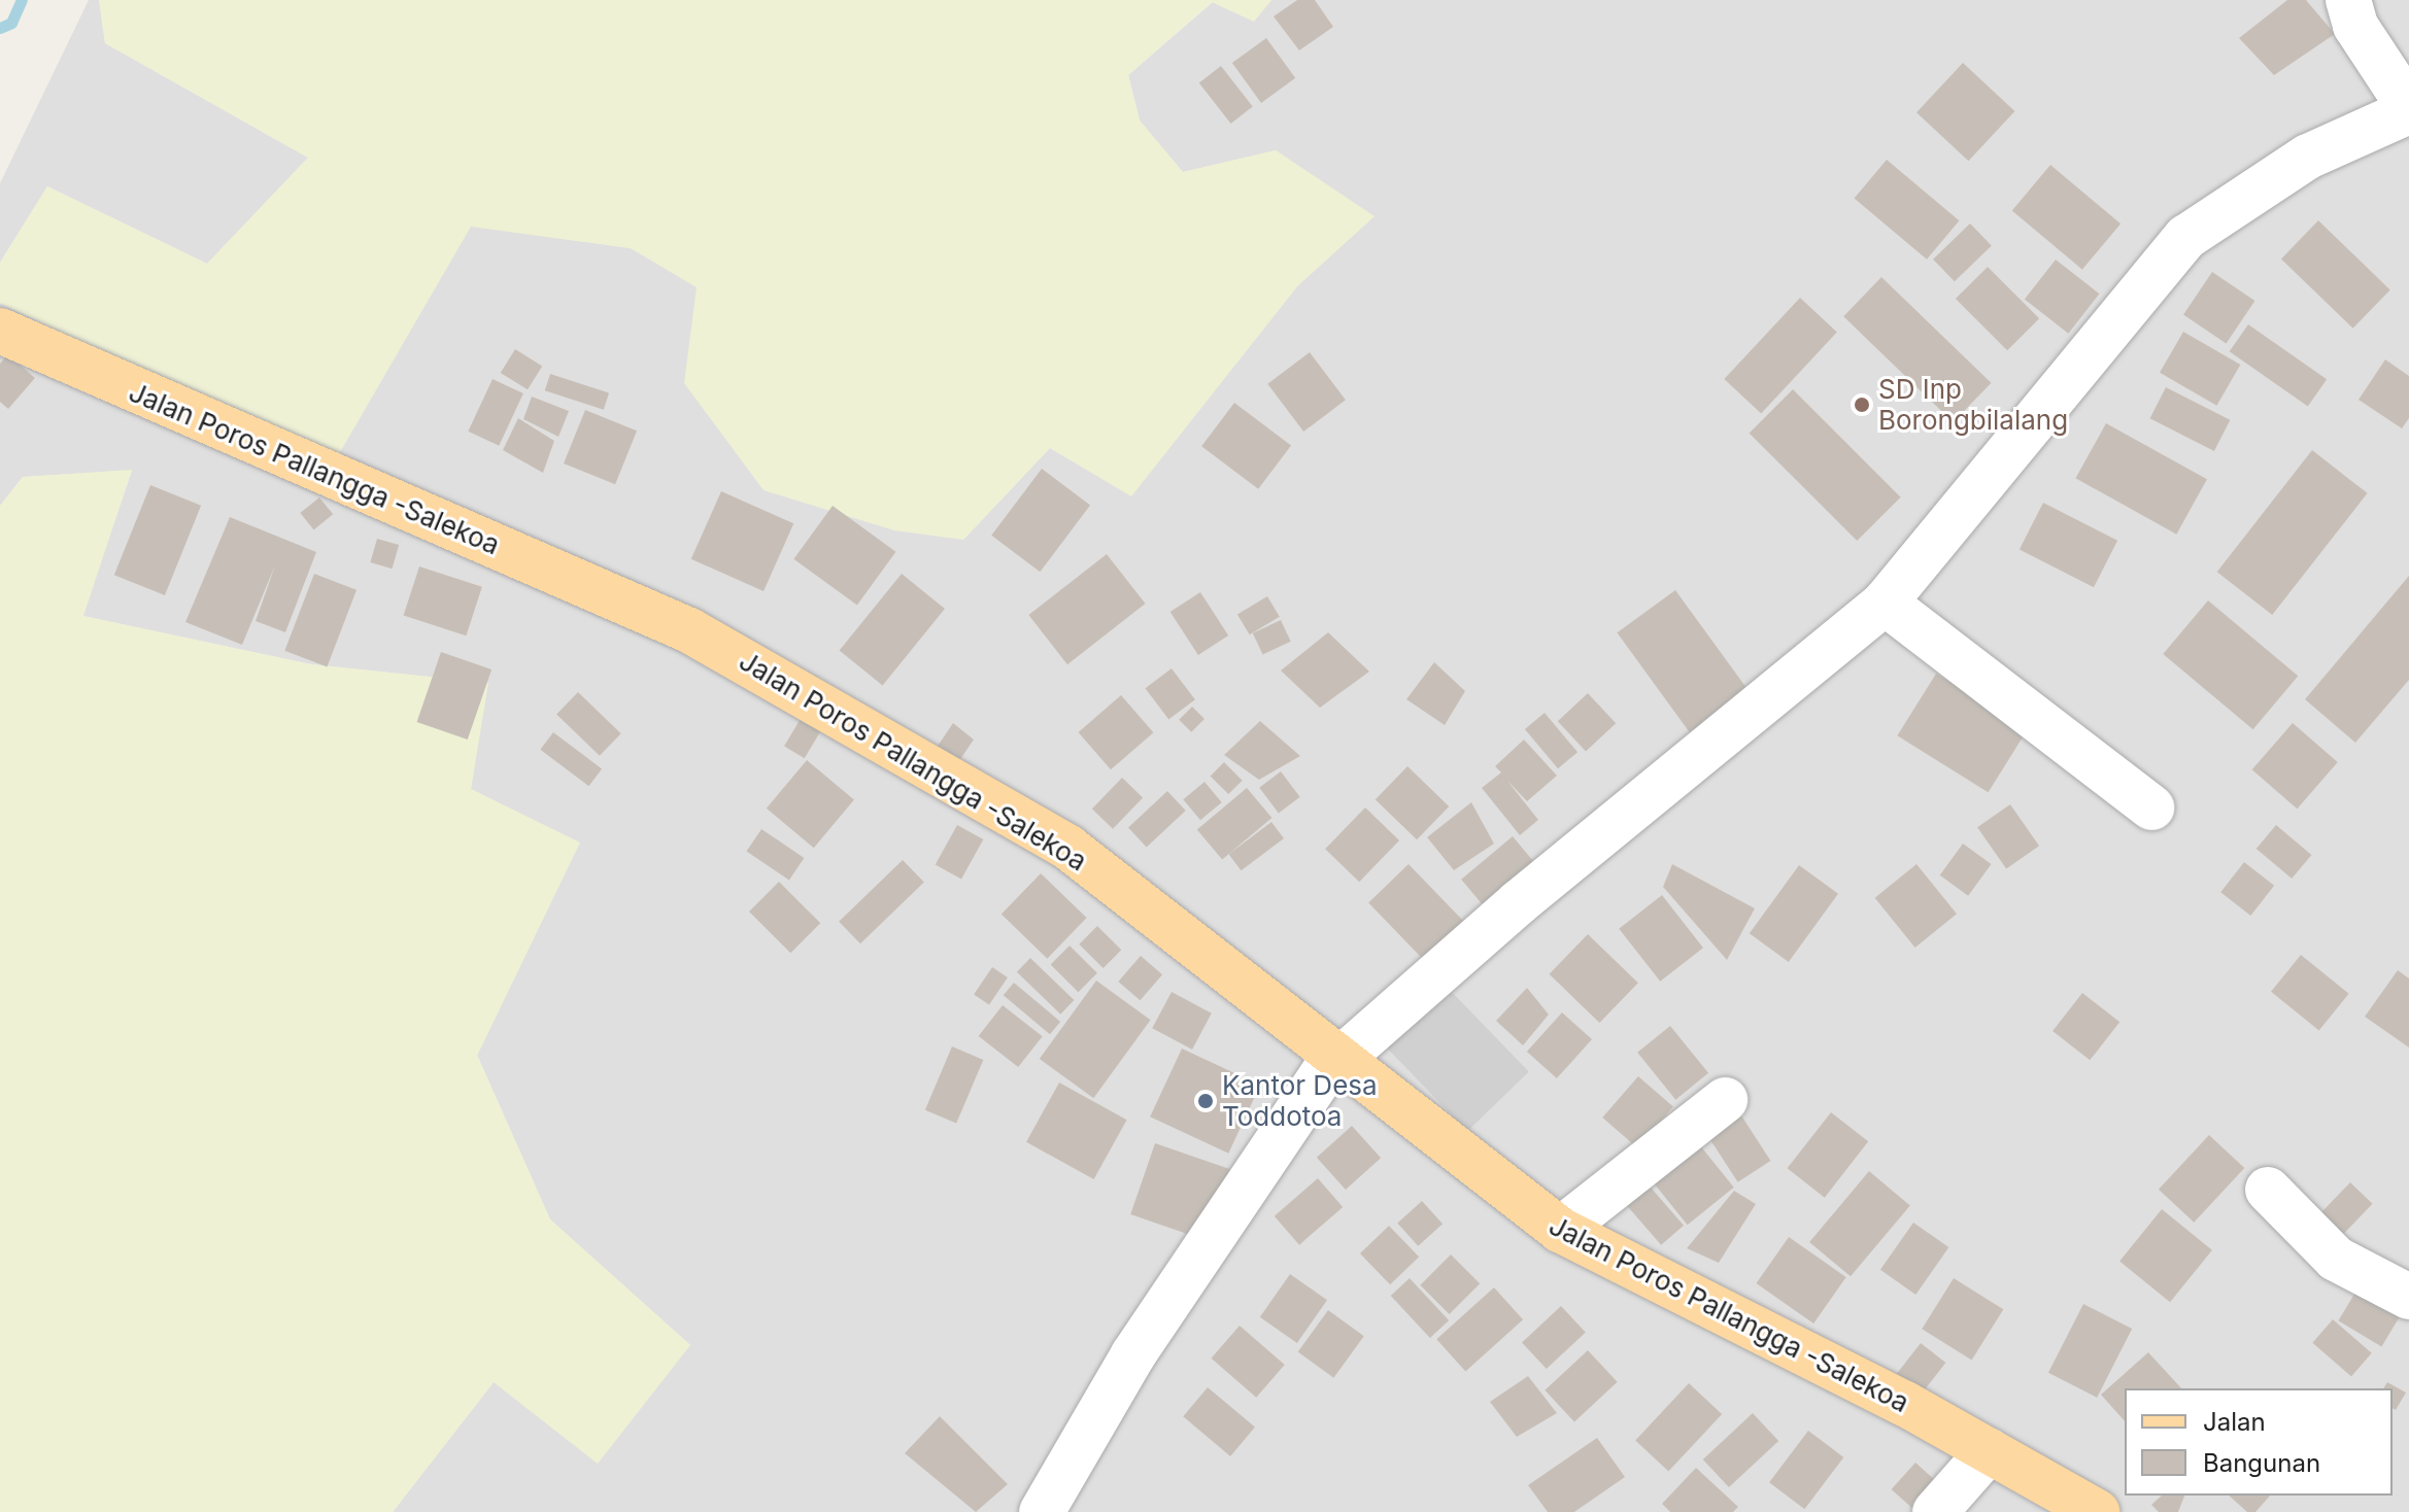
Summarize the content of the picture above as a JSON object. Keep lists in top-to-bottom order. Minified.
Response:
{"streets":{"main road":["Jalan Poros Pallangga -Salekoa"]},"places":["SD Inp Borongbilalang","Kantor Desa Toddotoa"],"legend":["Jalan","Bangunan"]}
